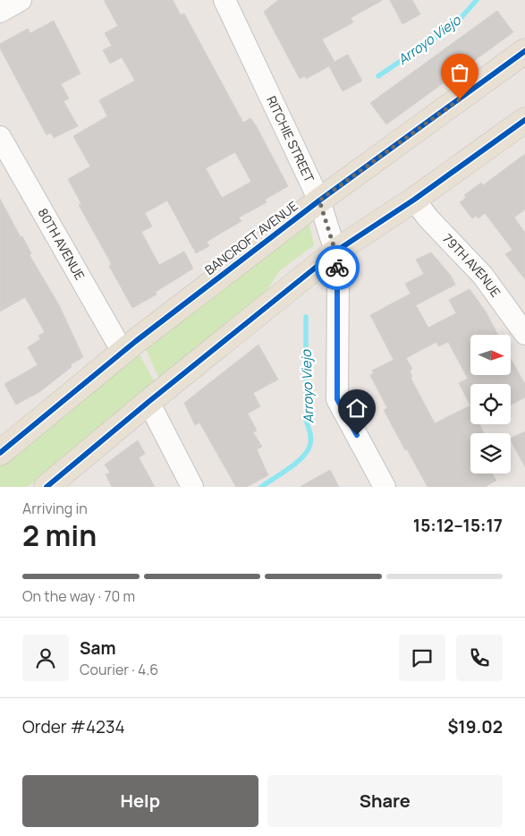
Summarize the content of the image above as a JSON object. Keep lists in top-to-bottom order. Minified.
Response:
{"streets":{"main road":["BANCROFT AVENUE"],"street":["RITCHIE STREET","80TH AVENUE","79TH AVENUE"]},"crossings":[["RITCHIE STREET","BANCROFT AVENUE"],["BANCROFT AVENUE","80TH AVENUE"]],"water":["Arroyo Viejo"],"north":"right","page":{"heading":["2 min","Arriving in","15:12–15:17"],"panel":["Sam","Courier · 4.6","Order #4234","$19.02"],"bar":"On the way · 70 m","buttons":["Help","Share"]}}
